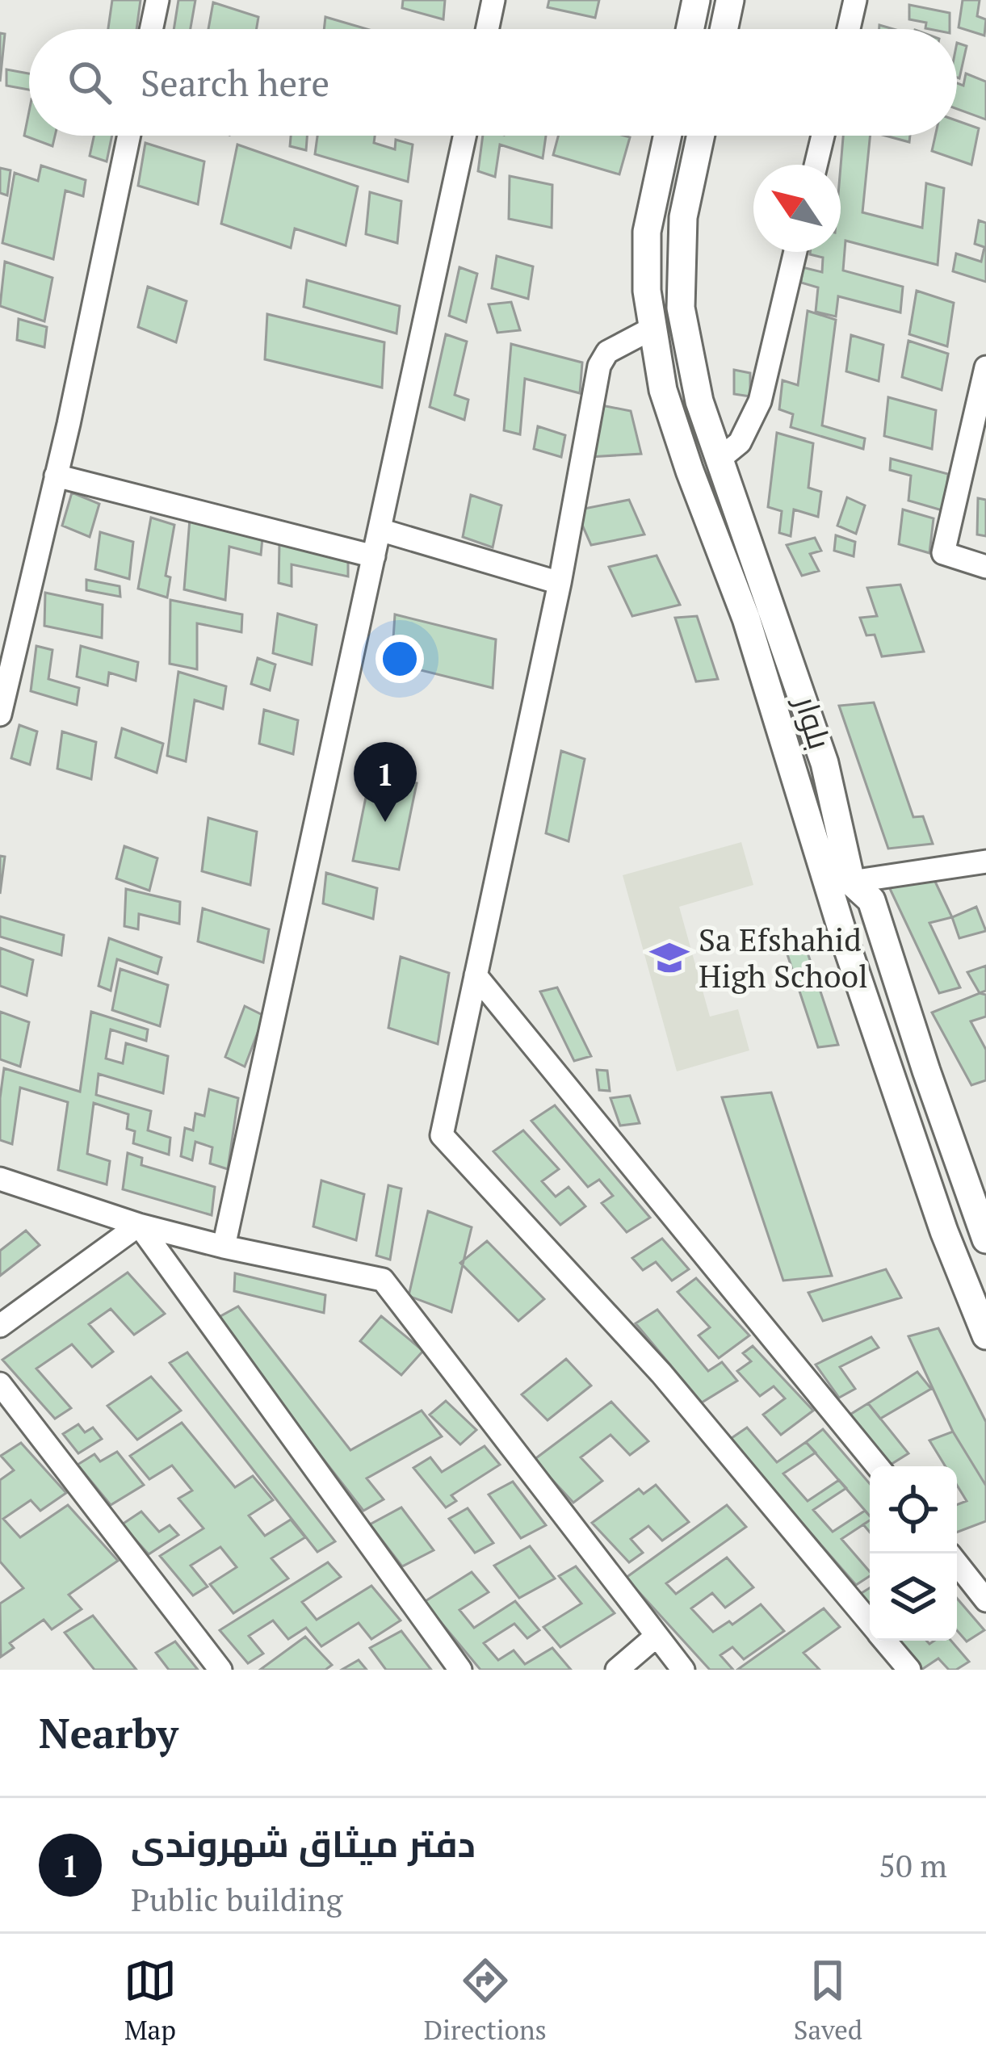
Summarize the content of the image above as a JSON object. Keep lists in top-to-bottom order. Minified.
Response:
{"streets":{"main road":["بلوار"]},"places":{"school or university":["Sa Efshahid High School"]},"north":"top left","page":{"search":"Search here","pins":"1","heading":"Nearby","list":[{"mark":"1","name":"دفتر میثاق شهروندی","note":"Public building","value":"50 m"}],"nav":["Map","Directions","Saved"]}}
